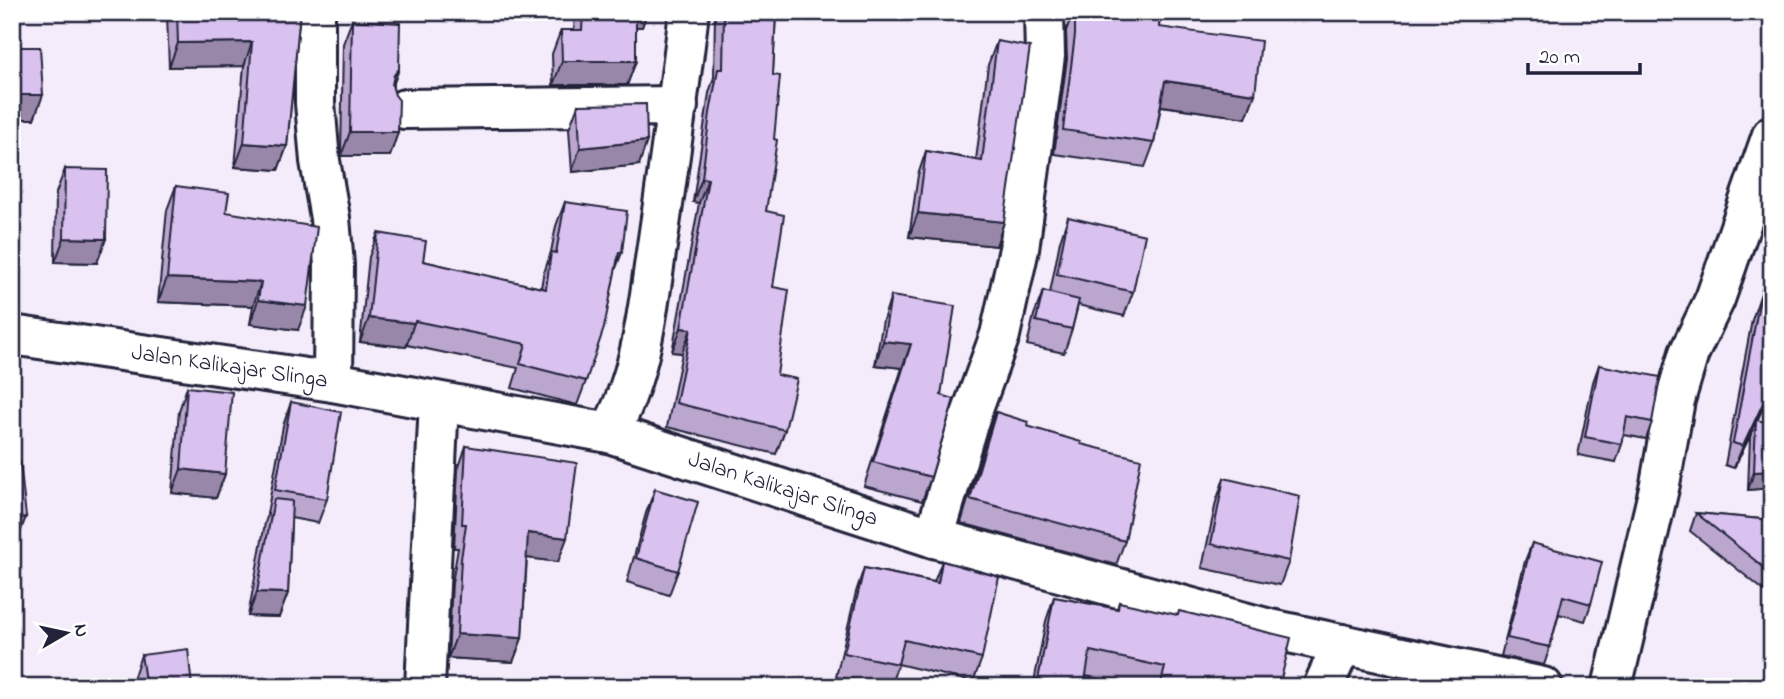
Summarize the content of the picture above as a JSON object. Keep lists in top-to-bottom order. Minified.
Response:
{"streets":{"street":["Jalan Kalikajar Slinga"]},"scale_bar":"20 m","north":"right"}
